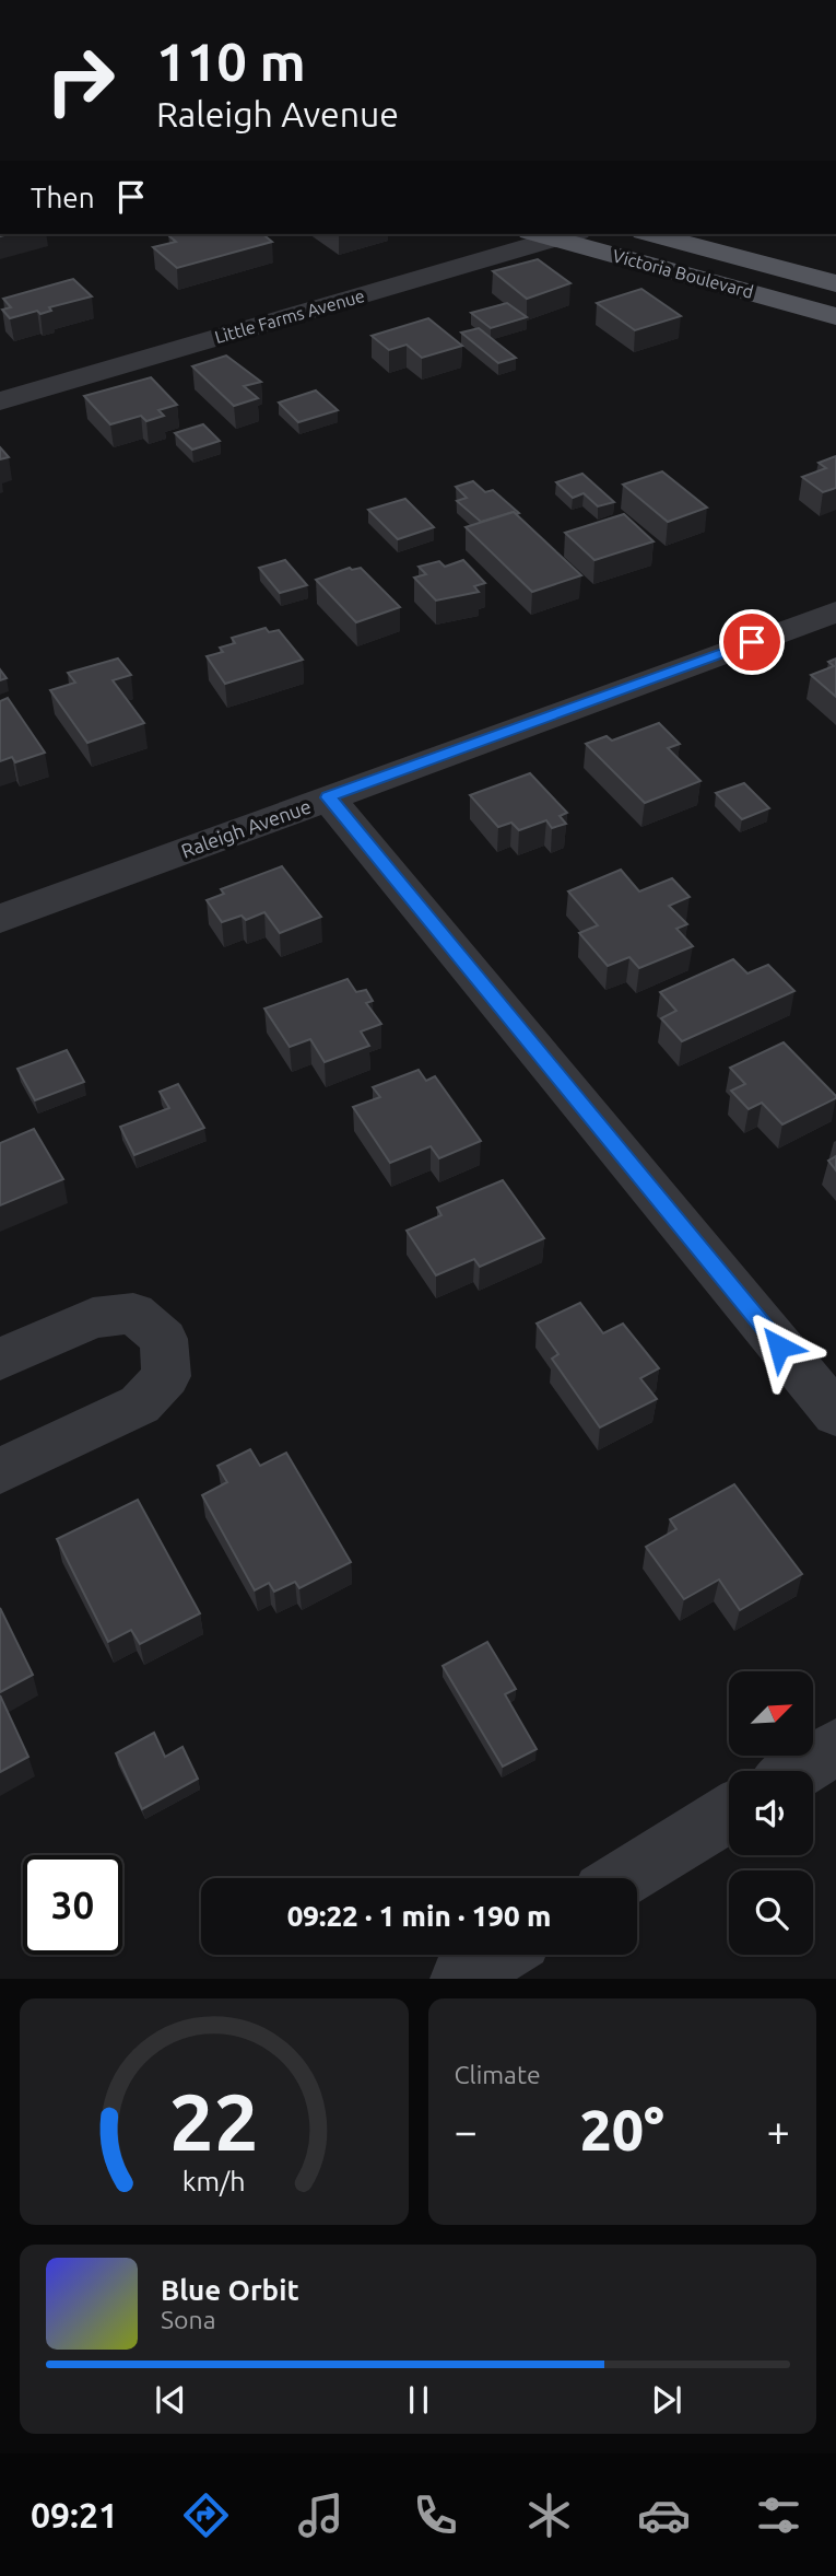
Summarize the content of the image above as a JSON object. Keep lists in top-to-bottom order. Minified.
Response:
{"streets":{"main road":["Victoria Boulevard"],"street":["Little Farms Avenue","Raleigh Avenue"]},"crossings":[["Victoria Boulevard","Little Farms Avenue"]],"north":"top right","page":{"turn":["110 m","Raleigh Avenue"],"then":"Then","limit":"30","trip":"09:22 · 1 min · 190 m","tile":"Climate","heat":["−","20°","+"],"song":["Blue Orbit","Sona"],"tabs":"09:21","gauge":["22","km/h"]}}
